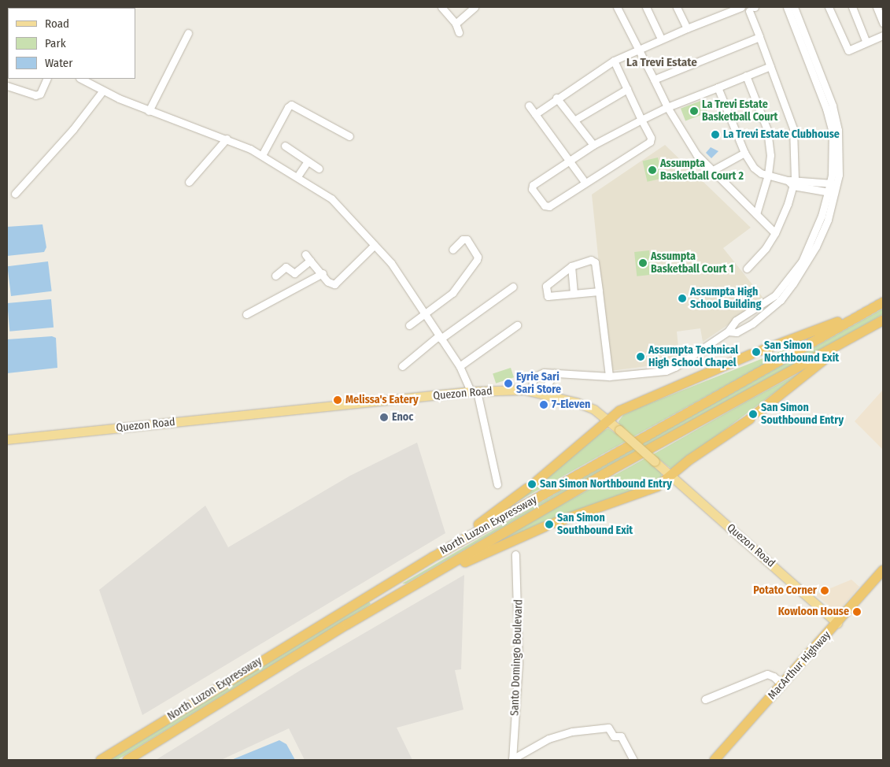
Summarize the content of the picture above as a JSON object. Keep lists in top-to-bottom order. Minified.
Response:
{"streets":{"highway":["North Luzon Expressway","MacArthur Highway"],"main road":["Quezon Road"],"street":["Santo Domingo Boulevard"]},"crossings":[["Quezon Road","MacArthur Highway"]],"districts":["La Trevi Estate"],"places":["La Trevi Estate Basketball Court","La Trevi Estate Clubhouse","Assumpta Basketball Court 2","Assumpta Basketball Court 1","Assumpta High School Building","San Simon Northbound Exit","Assumpta Technical High School Chapel","Eyrie Sari Sari Store","Melissa's Eatery","7-Eleven","San Simon Southbound Entry","Enoc","San Simon Northbound Entry","San Simon Southbound Exit","Potato Corner","Kowloon House"],"legend":["Road","Park","Water"]}
